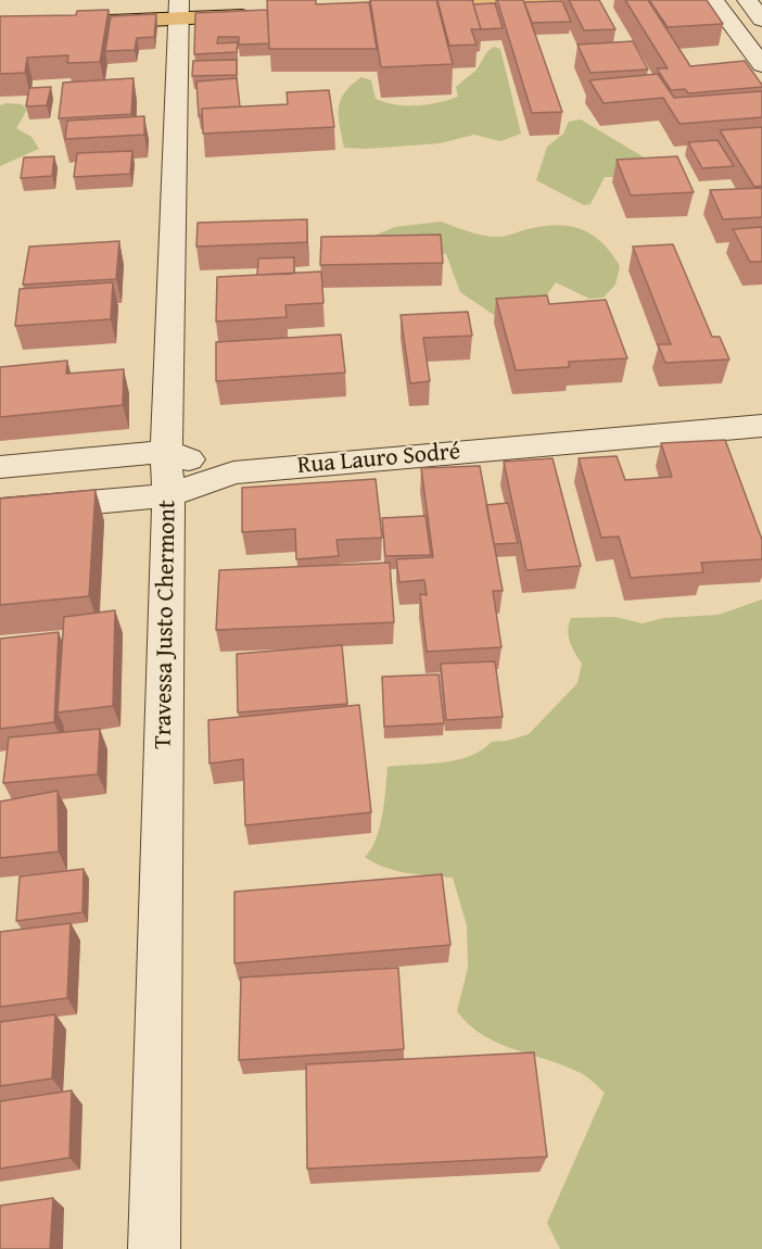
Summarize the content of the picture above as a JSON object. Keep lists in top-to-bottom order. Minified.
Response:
{"streets":{"street":["Rua Lauro Sodré","Travessa Justo Chermont"]},"crossings":[["Rua Lauro Sodré","Travessa Justo Chermont"]]}
